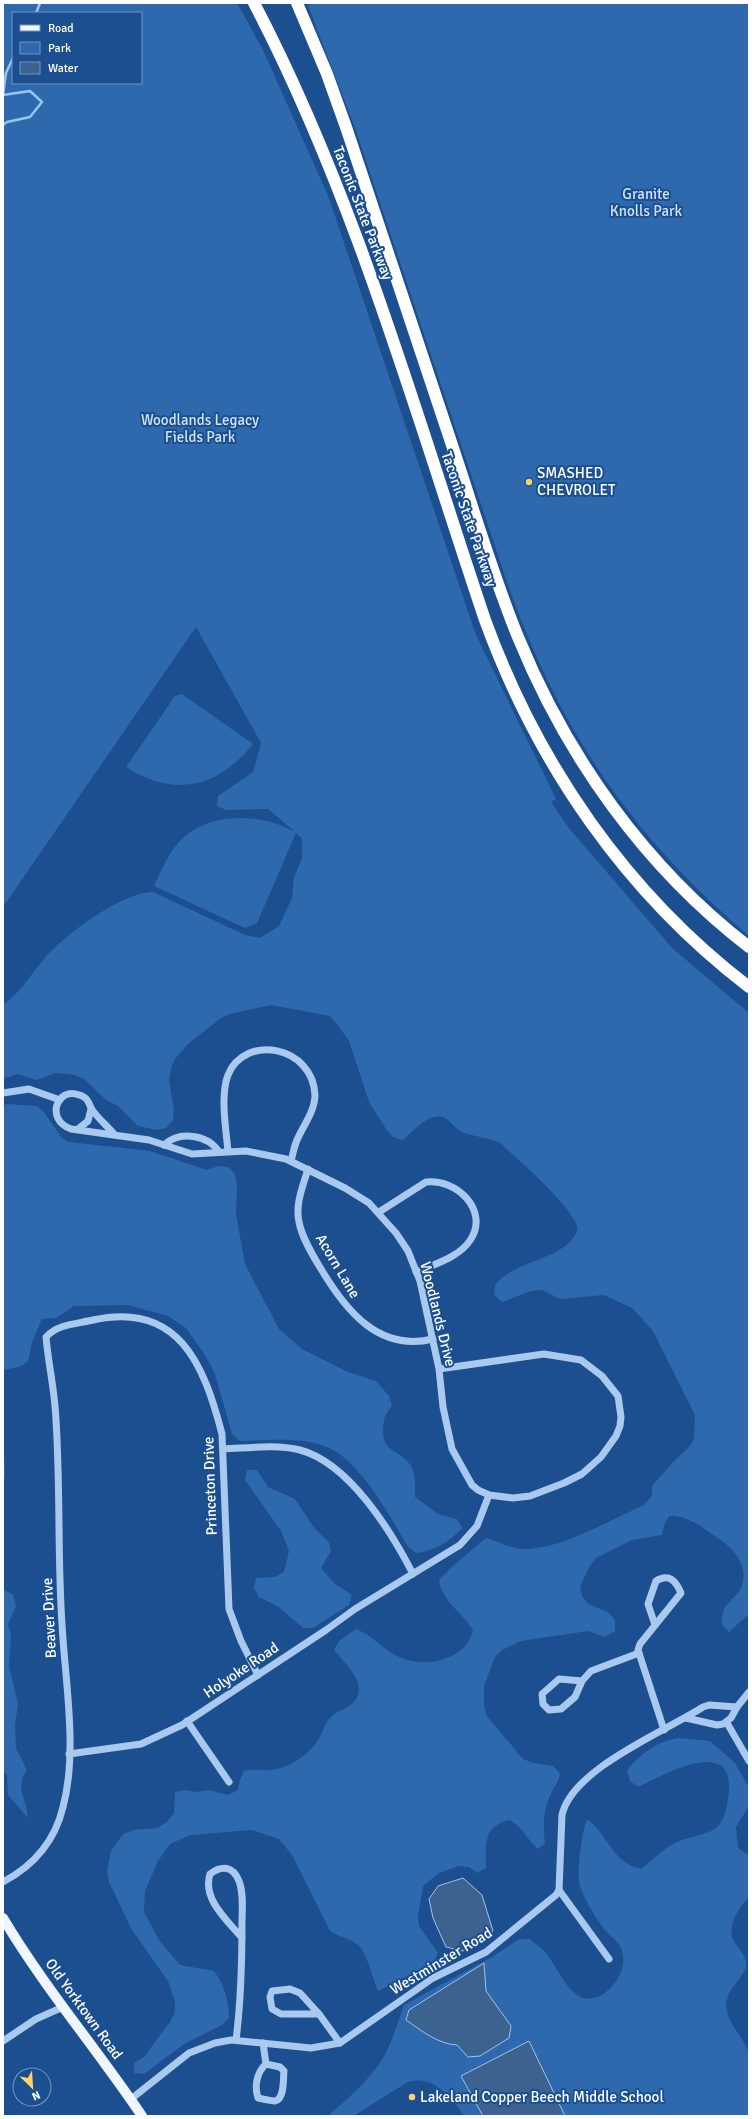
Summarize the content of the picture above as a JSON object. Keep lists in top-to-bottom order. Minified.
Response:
{"streets":{"highway":["Taconic State Parkway"],"main road":["Old Yorktown Road"],"street":["Acorn Lane","Woodlands Drive","Princeton Drive","Beaver Drive","Holyoke Road","Westminster Road"]},"crossings":[["Acorn Lane","Woodlands Drive"],["Woodlands Drive","Holyoke Road"],["Princeton Drive","Beaver Drive"],["Princeton Drive","Holyoke Road"],["Beaver Drive","Holyoke Road"],["Westminster Road","Old Yorktown Road"]],"parks":["Granite Knolls Park","Woodlands Legacy Fields Park"],"places":["SMASHED CHEVROLET","Lakeland Copper Beech Middle School"],"legend":["Road","Park","Water"],"north":"bottom right"}
